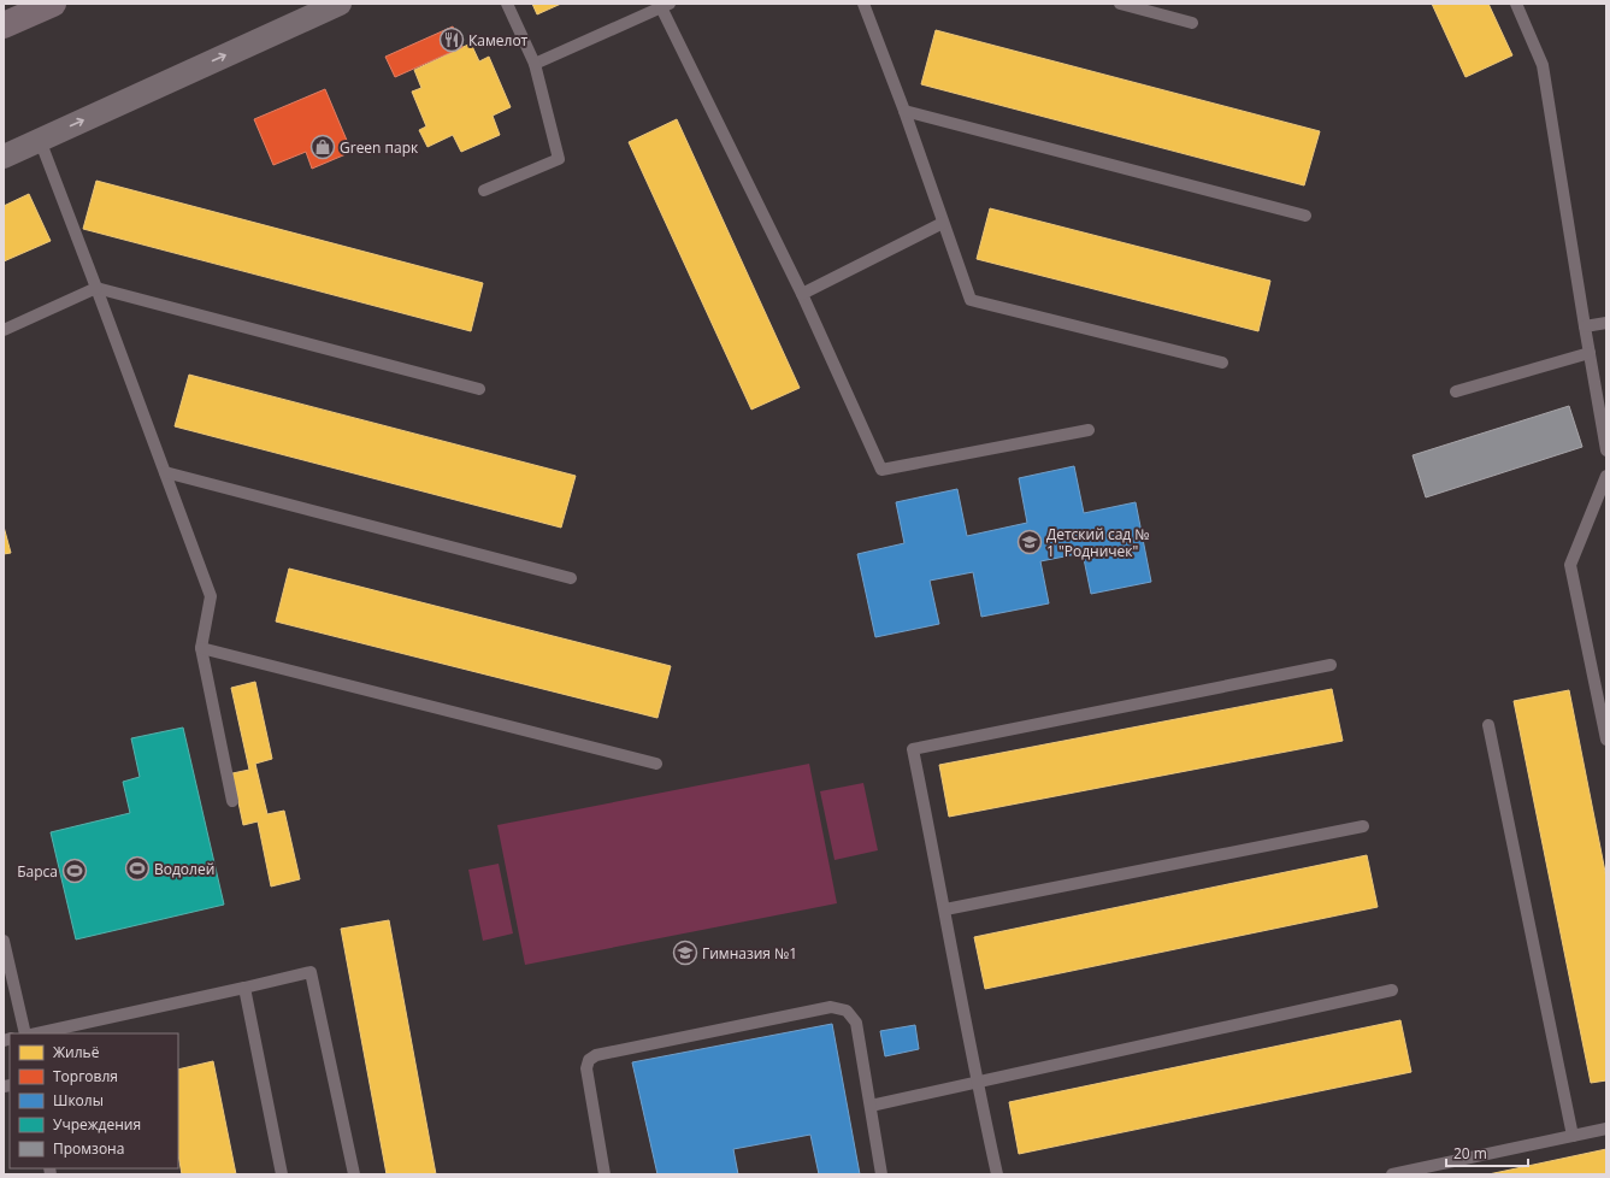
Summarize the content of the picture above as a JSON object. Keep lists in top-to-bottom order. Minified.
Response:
{"places":{"restaurant":["Камелот"],"shop":["Green парк"],"school or university":["Детский сад № 1 \"Родничек\"","Гимназия №1"],"sports":["Водолей","Барса"]},"legend":["Жильё","Торговля","Школы","Учреждения","Промзона"],"scale_bar":"20 m"}
